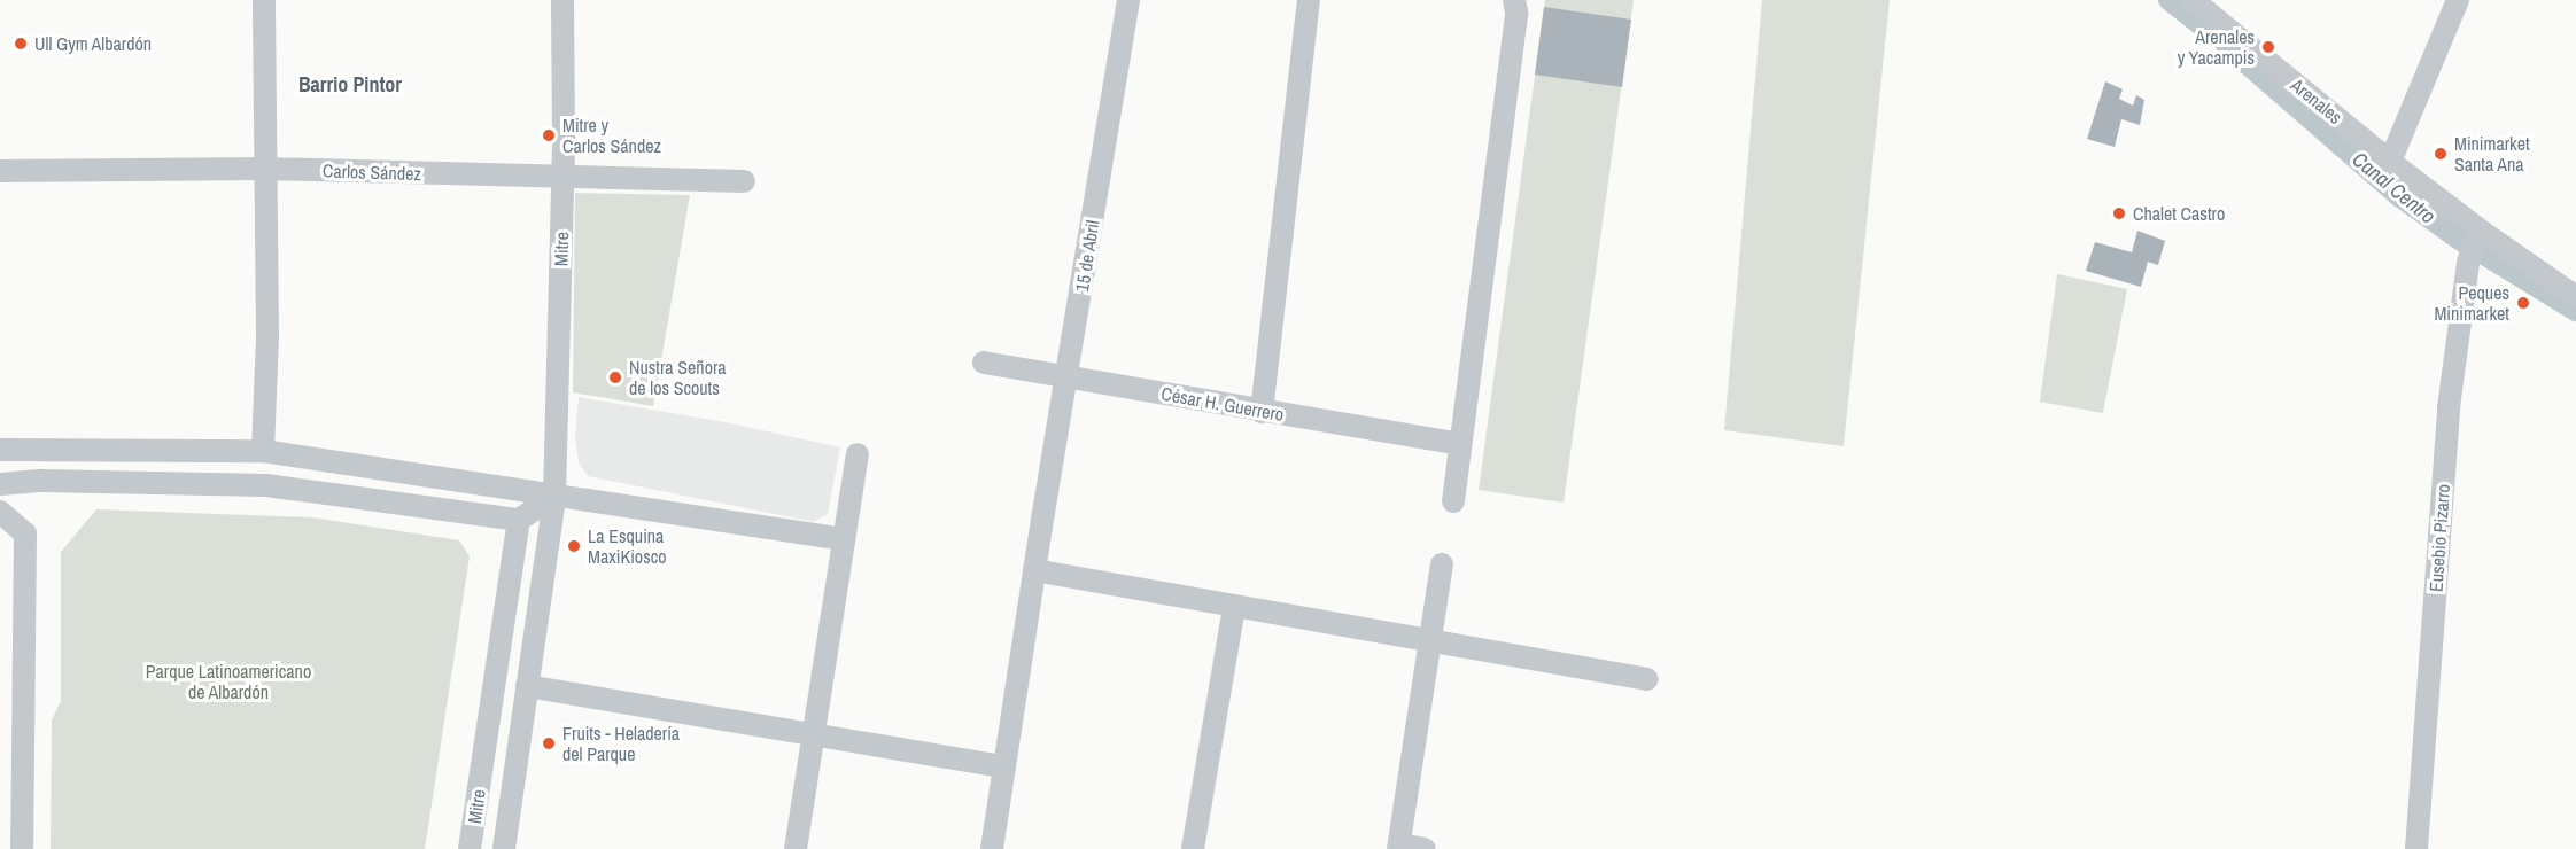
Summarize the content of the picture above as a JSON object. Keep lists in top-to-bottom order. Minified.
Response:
{"streets":{"street":["Arenales","Carlos Sández","Mitre","15 de Abril","César H. Guerrero","Eusebio Pizarro"]},"crossings":[["Arenales","Eusebio Pizarro"],["Carlos Sández","Mitre"],["15 de Abril","César H. Guerrero"]],"districts":["Barrio Pintor"],"water":["Canal Centro"],"parks":["Parque Latinoamericano de Albardón"],"places":["Ull Gym Albardón","Arenales y Yacampis","Mitre y Carlos Sández","Minimarket Santa Ana","Chalet Castro","Peques Minimarket","Nustra Señora de los Scouts","La Esquina MaxiKiosco","Fruits - Heladería del Parque"]}
